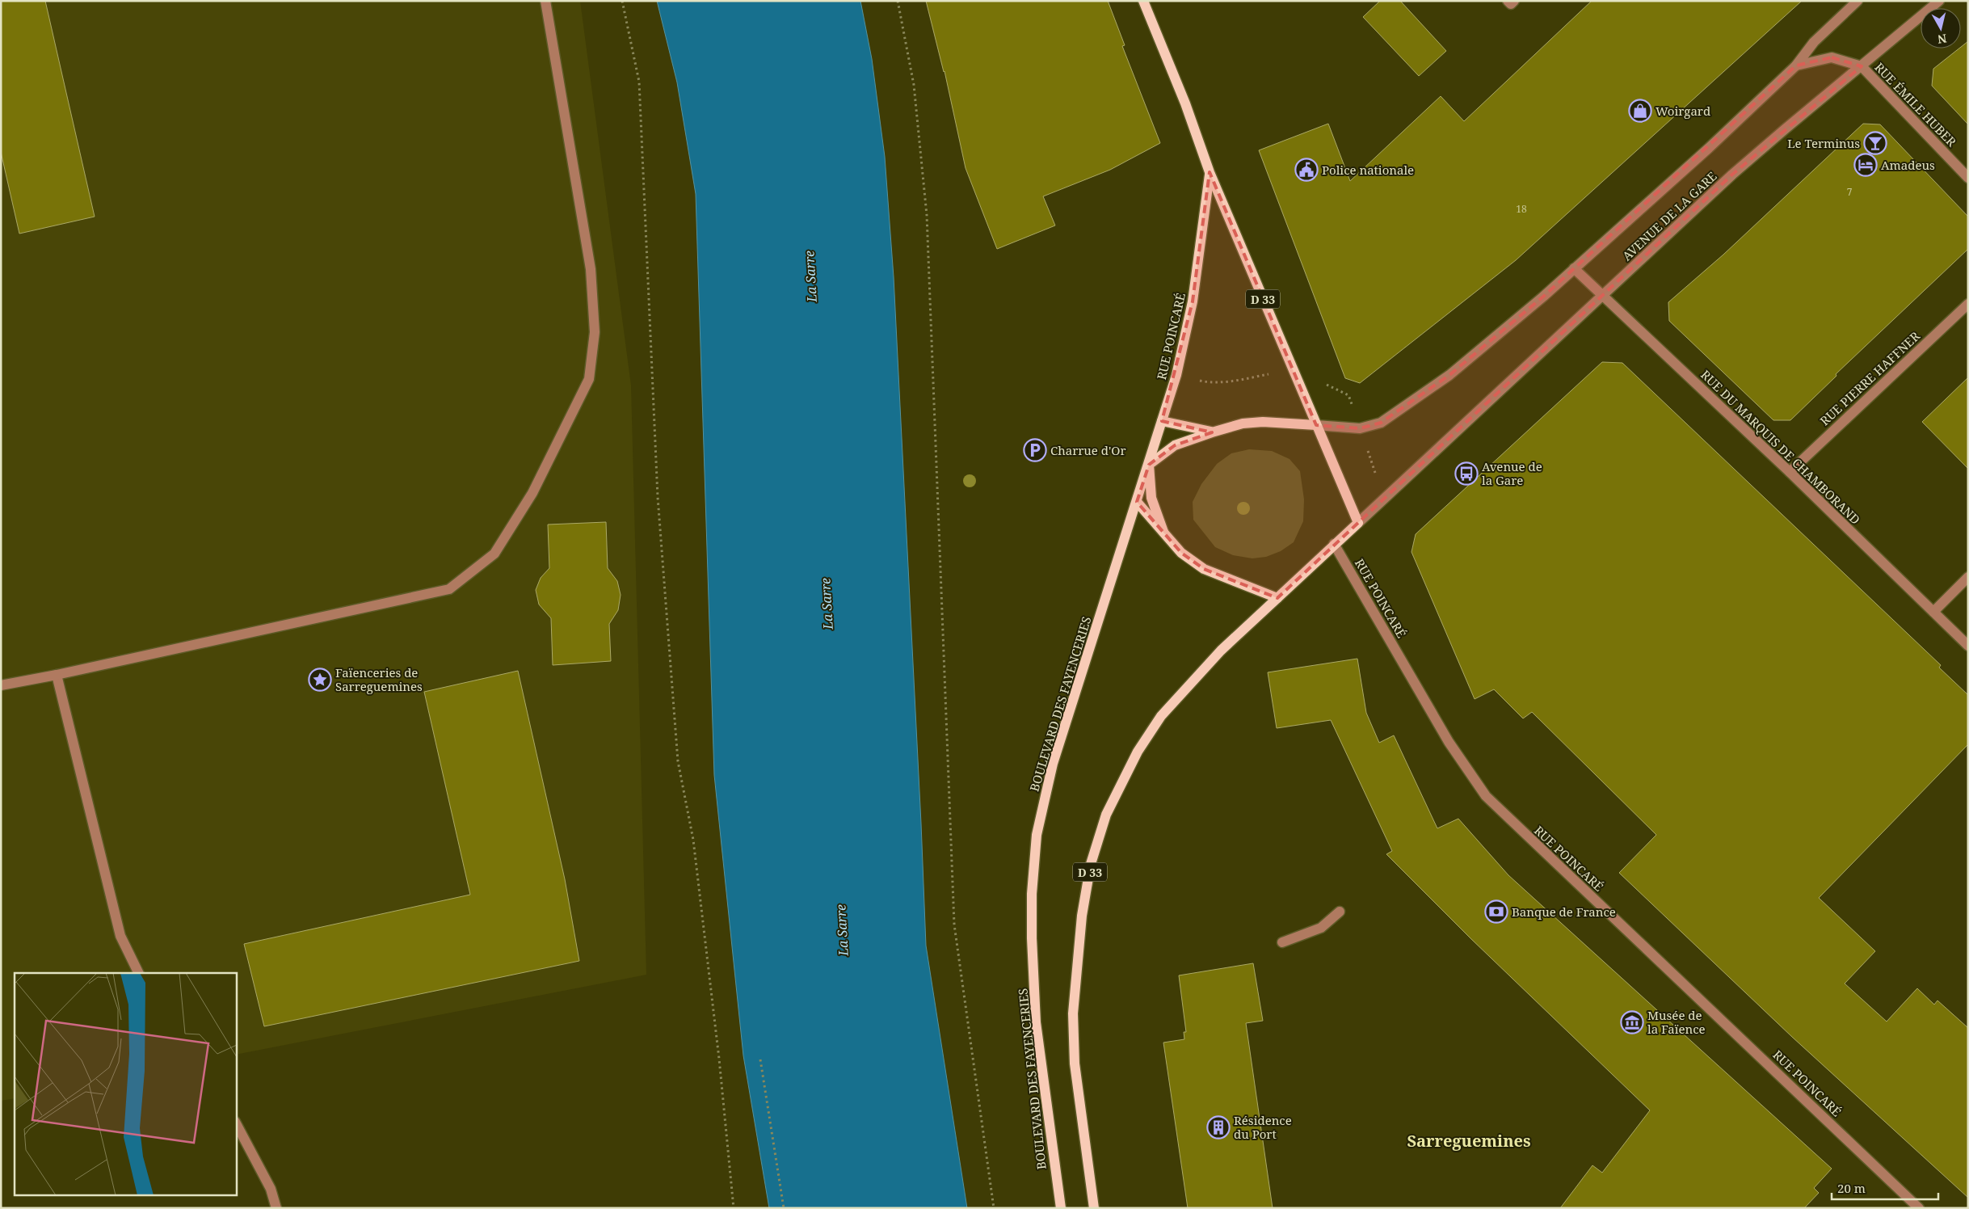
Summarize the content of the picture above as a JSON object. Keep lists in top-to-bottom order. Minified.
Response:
{"streets":{"main road":["D 33","RUE POINCARÉ","BOULEVARD DES FAYENCERIES"],"street":["RUE ÉMILE HUBER","AVENUE DE LA GARE","RUE PIERRE HAFFNER","RUE DU MARQUIS DE CHAMBORAND"]},"crossings":[["RUE ÉMILE HUBER","AVENUE DE LA GARE"],["AVENUE DE LA GARE","D 33"],["AVENUE DE LA GARE","RUE POINCARÉ"],["AVENUE DE LA GARE","RUE DU MARQUIS DE CHAMBORAND"],["D 33","RUE POINCARÉ"],["RUE POINCARÉ","BOULEVARD DES FAYENCERIES"],["RUE PIERRE HAFFNER","RUE DU MARQUIS DE CHAMBORAND"]],"districts":["Sarreguemines"],"water":["La Sarre"],"places":{"shop":["Woirgard"],"bar":["Le Terminus"],"hotel":["Amadeus"],"public building":["Police nationale"],"parking":["Charrue d'Or"],"bus stop":["Avenue de la Gare"],"place":["Faïenceries de Sarreguemines"],"bank":["Banque de France"],"museum":["Musée de la Faïence"],"building":["Résidence du Port"]},"house_numbers":["7","18"],"scale_bar":"20 m","north":"bottom"}
